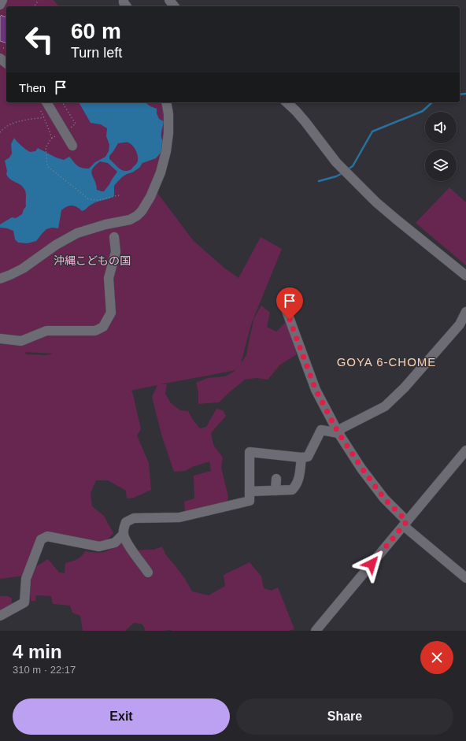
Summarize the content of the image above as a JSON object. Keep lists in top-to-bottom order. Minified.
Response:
{"districts":["GOYA 6-CHOME"],"parks":["沖縄こどもの国"],"page":{"turn":["60 m","Turn left"],"then":"Then","heading":["4 min","310 m · 22:17"],"buttons":["Exit","Share"]}}
